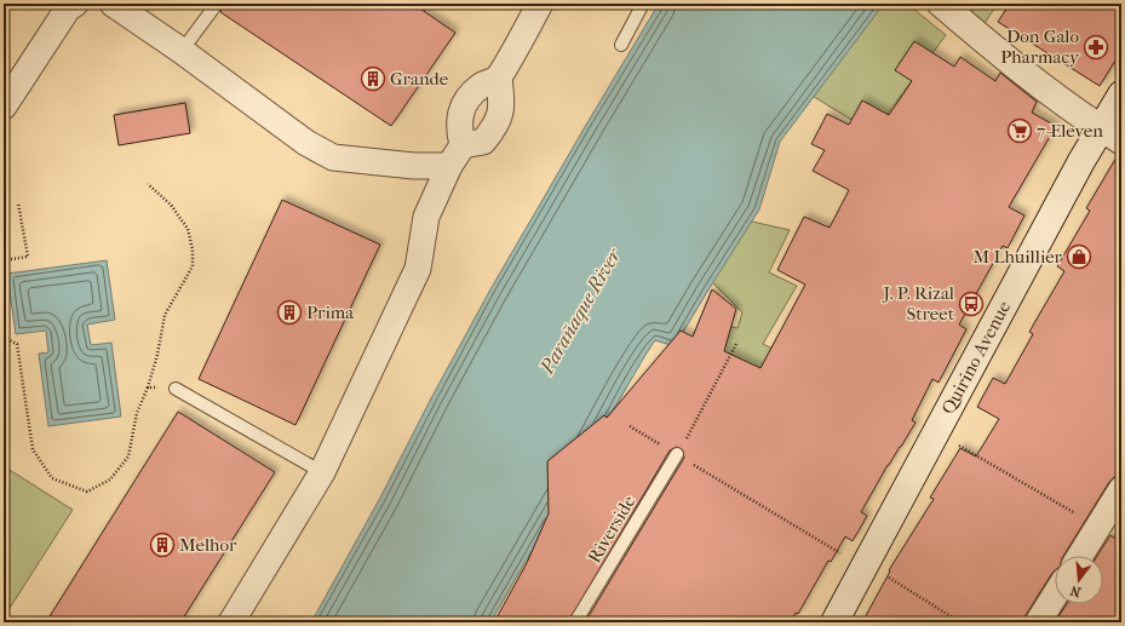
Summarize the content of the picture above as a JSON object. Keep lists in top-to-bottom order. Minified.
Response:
{"streets":{"main road":["Quirino Avenue"],"lane":["Riverside"]},"water":["Parañaque River"],"places":{"pharmacy":["Don Galo Pharmacy"],"building":["Grande","Prima","Melhor"],"supermarket":["7-Eleven"],"shop":["M Lhuillier"],"bus stop":["J. P. Rizal Street"]},"north":"bottom"}
